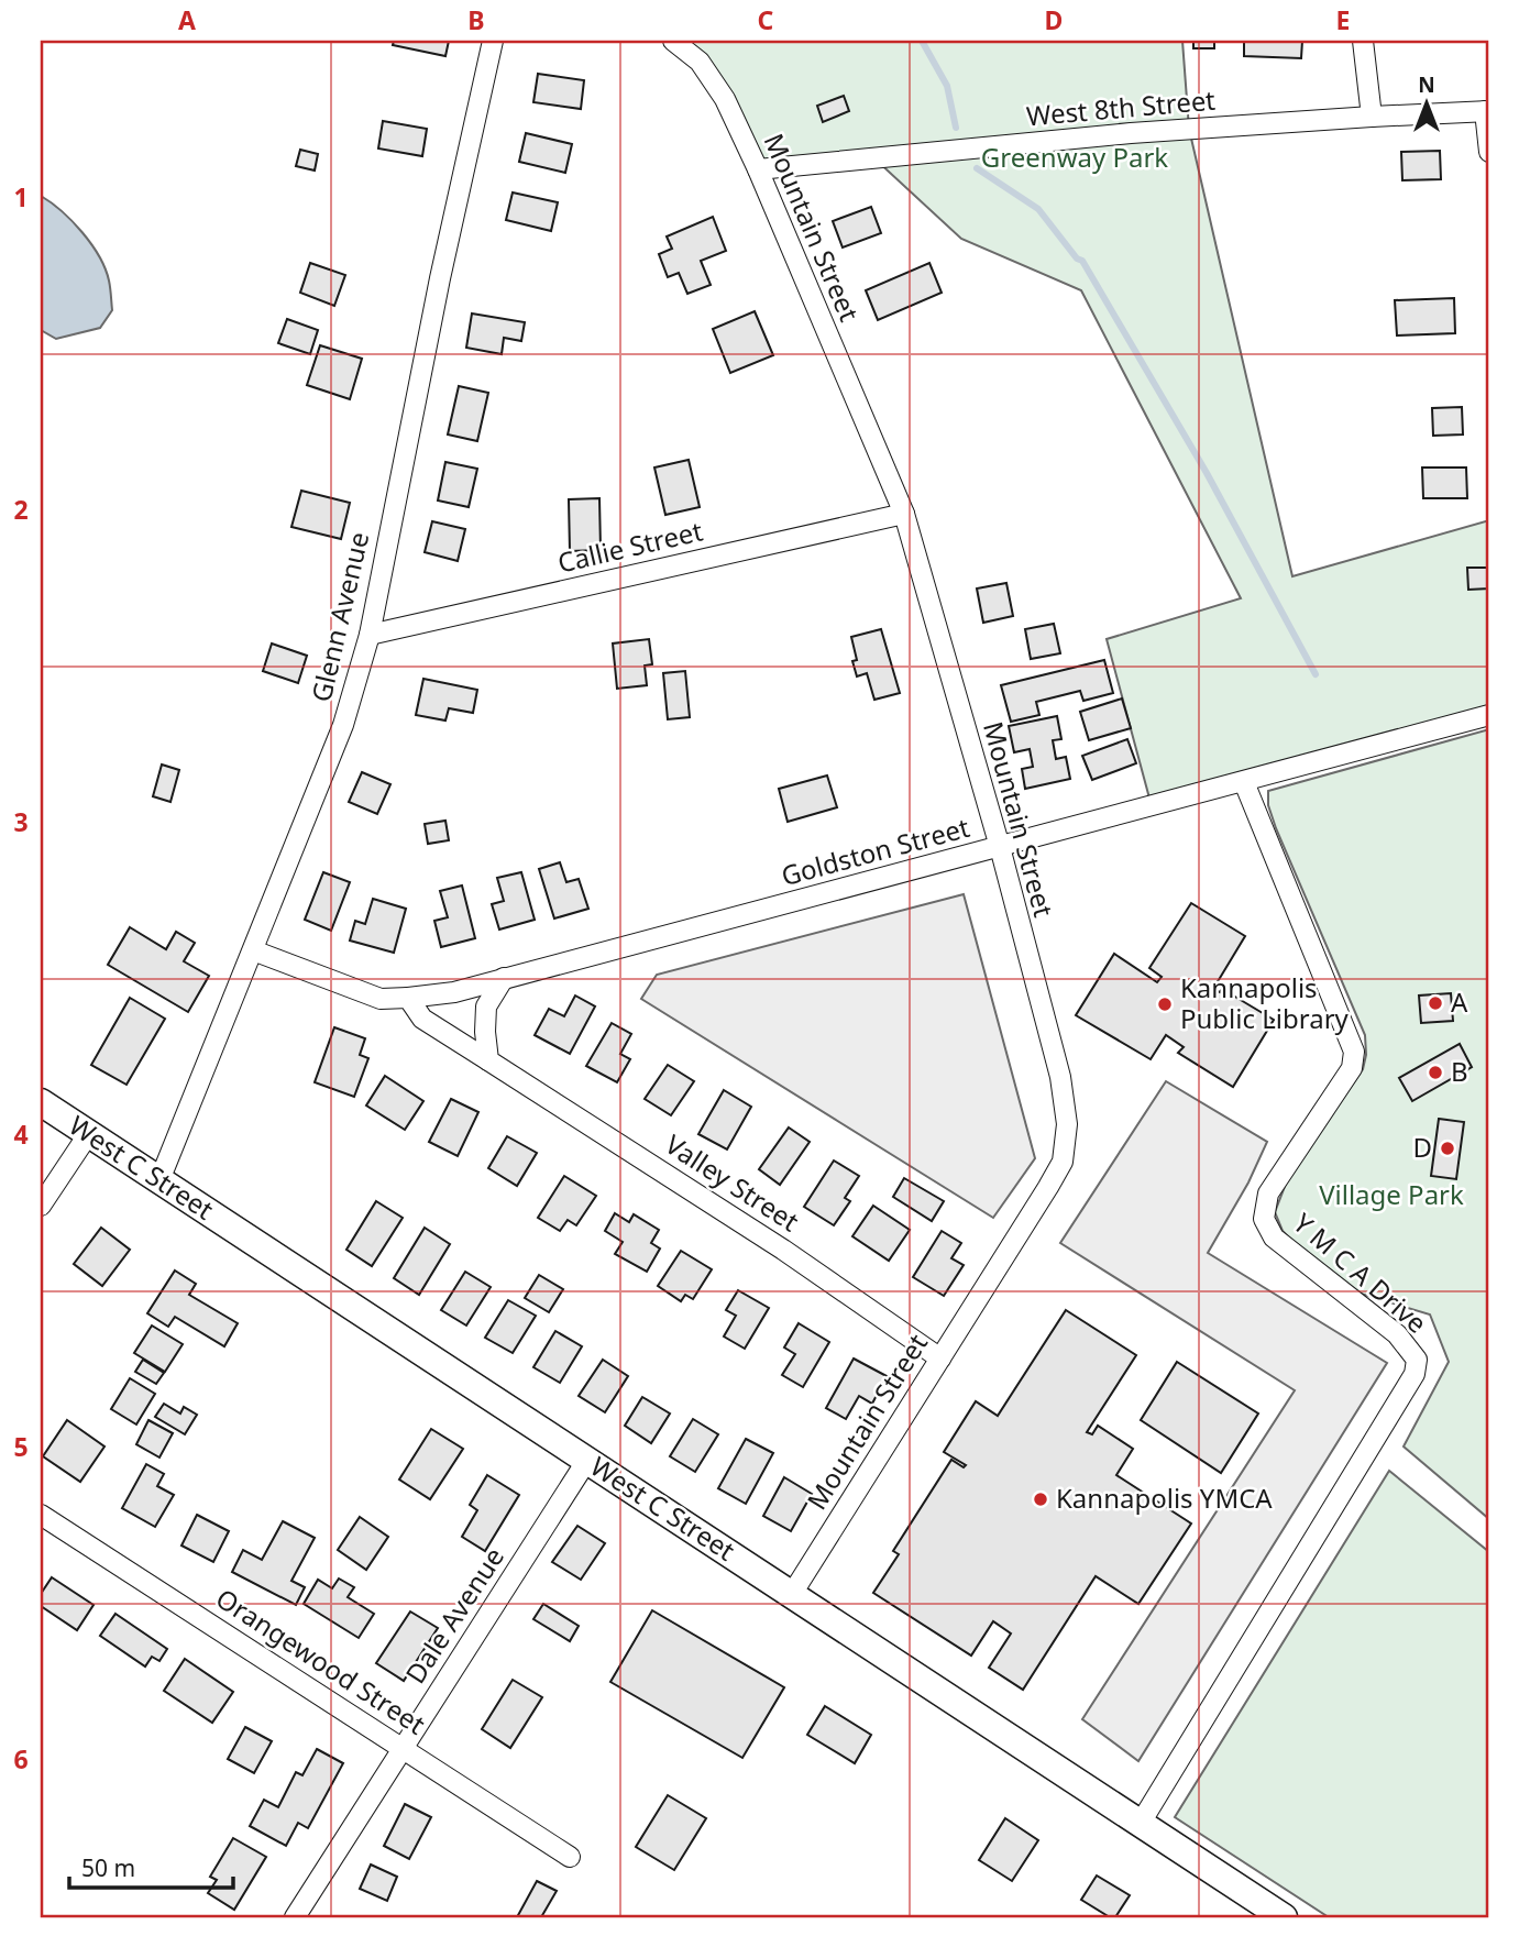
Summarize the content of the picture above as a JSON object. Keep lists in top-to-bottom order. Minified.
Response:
{"streets":{"main road":["West C Street"],"street":["West 8th Street","Mountain Street","Callie Street","Glenn Avenue","Goldston Street","Valley Street","Y M C A Drive","Dale Avenue","Orangewood Street"]},"crossings":[["West 8th Street","Mountain Street"],["Mountain Street","Callie Street"],["Mountain Street","Goldston Street"],["Mountain Street","West C Street"],["Mountain Street","Valley Street"],["Callie Street","Glenn Avenue"],["Glenn Avenue","West C Street"],["Goldston Street","Valley Street"],["Goldston Street","Y M C A Drive"],["West C Street","Y M C A Drive"],["West C Street","Dale Avenue"],["Dale Avenue","Orangewood Street"]],"parks":["Greenway Park","Village Park"],"places":["A","Kannapolis Public Library","B","D","Kannapolis YMCA"],"scale_bar":"50 m","north":"top","grid":{"columns":["A","B","C","D","E"],"rows":["1","2","3","4","5","6"]}}
